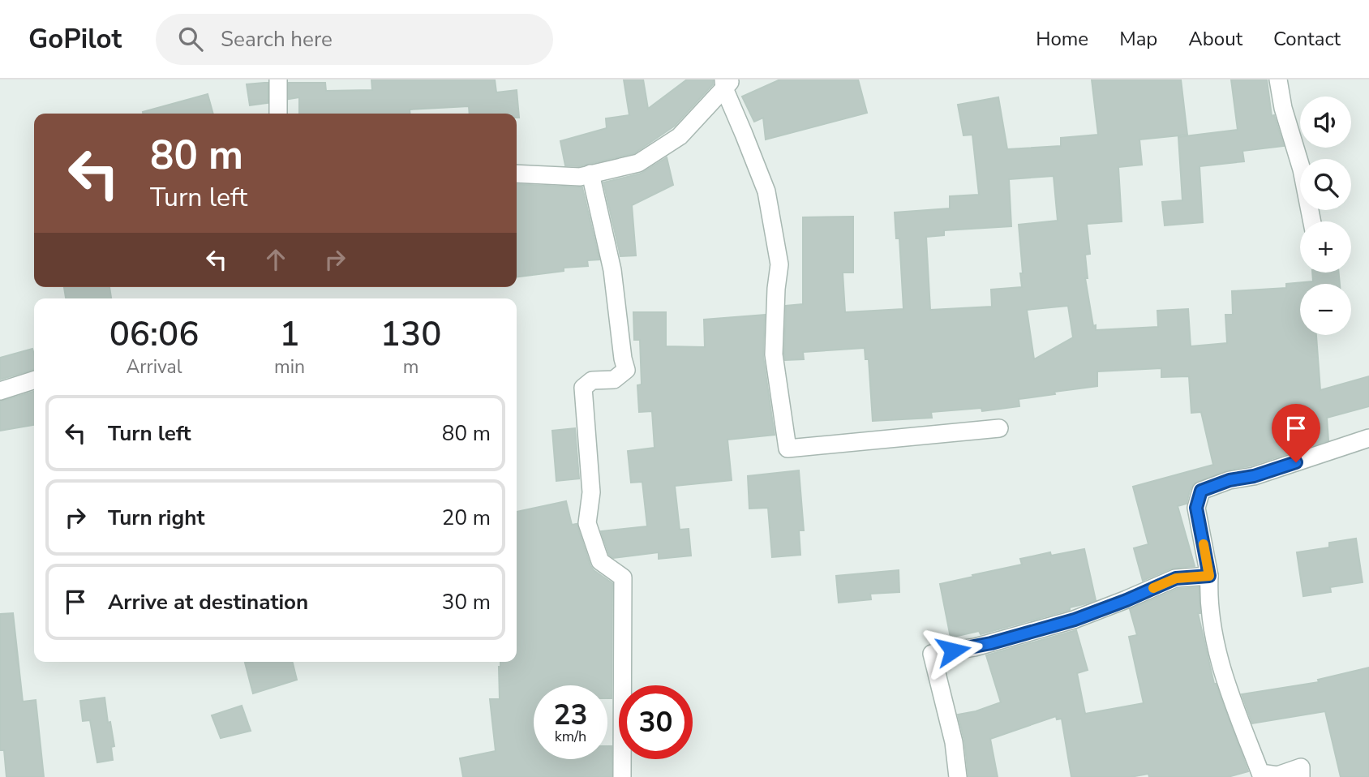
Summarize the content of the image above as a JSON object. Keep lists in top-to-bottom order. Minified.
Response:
{"page":{"header":"GoPilot","search":"Search here","nav":["Home","Map","About","Contact"],"map_buttons":["+","−"],"turn":["80 m","Turn left"],"eta":["06:06","Arrival","1","min","130","m"],"list":[{"name":"Turn left","value":"80 m"},{"name":"Turn right","value":"20 m"},{"name":"Arrive at destination","value":"30 m"}],"speed":"23 km/h","limit":"30"}}
